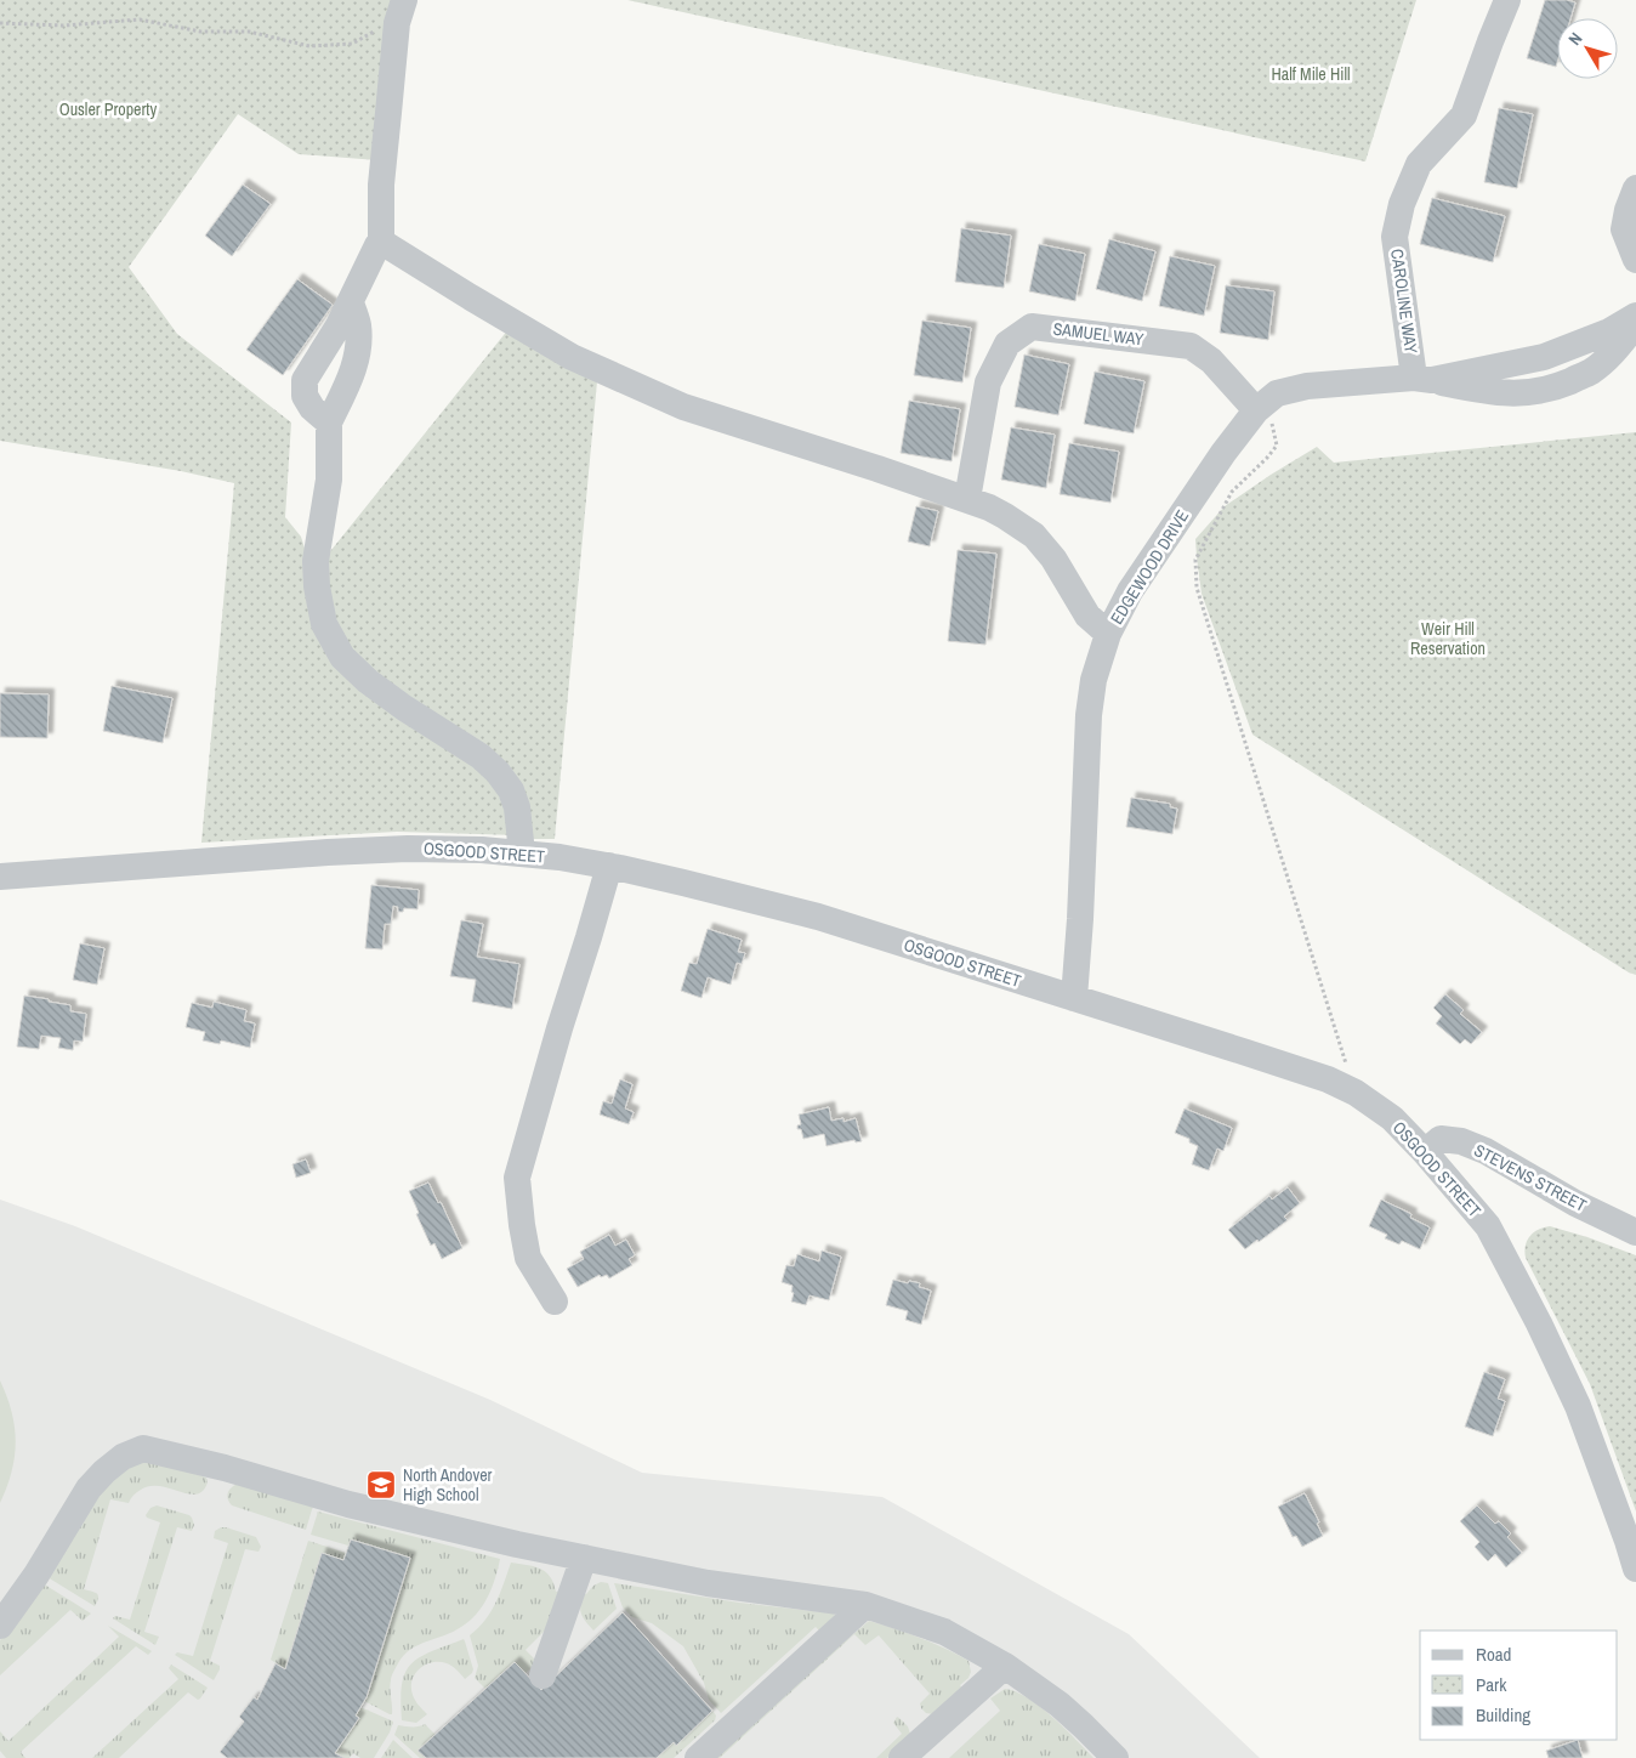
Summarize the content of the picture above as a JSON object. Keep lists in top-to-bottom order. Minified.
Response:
{"streets":{"street":["CAROLINE WAY","SAMUEL WAY","EDGEWOOD DRIVE","OSGOOD STREET","STEVENS STREET"]},"crossings":[["CAROLINE WAY","EDGEWOOD DRIVE"],["SAMUEL WAY","EDGEWOOD DRIVE"],["EDGEWOOD DRIVE","OSGOOD STREET"],["OSGOOD STREET","STEVENS STREET"]],"parks":["Half Mile Hill","Ousler Property","Weir Hill Reservation"],"places":{"school or university":["North Andover High School"]},"legend":["Road","Park","Building"],"north":"top left"}
